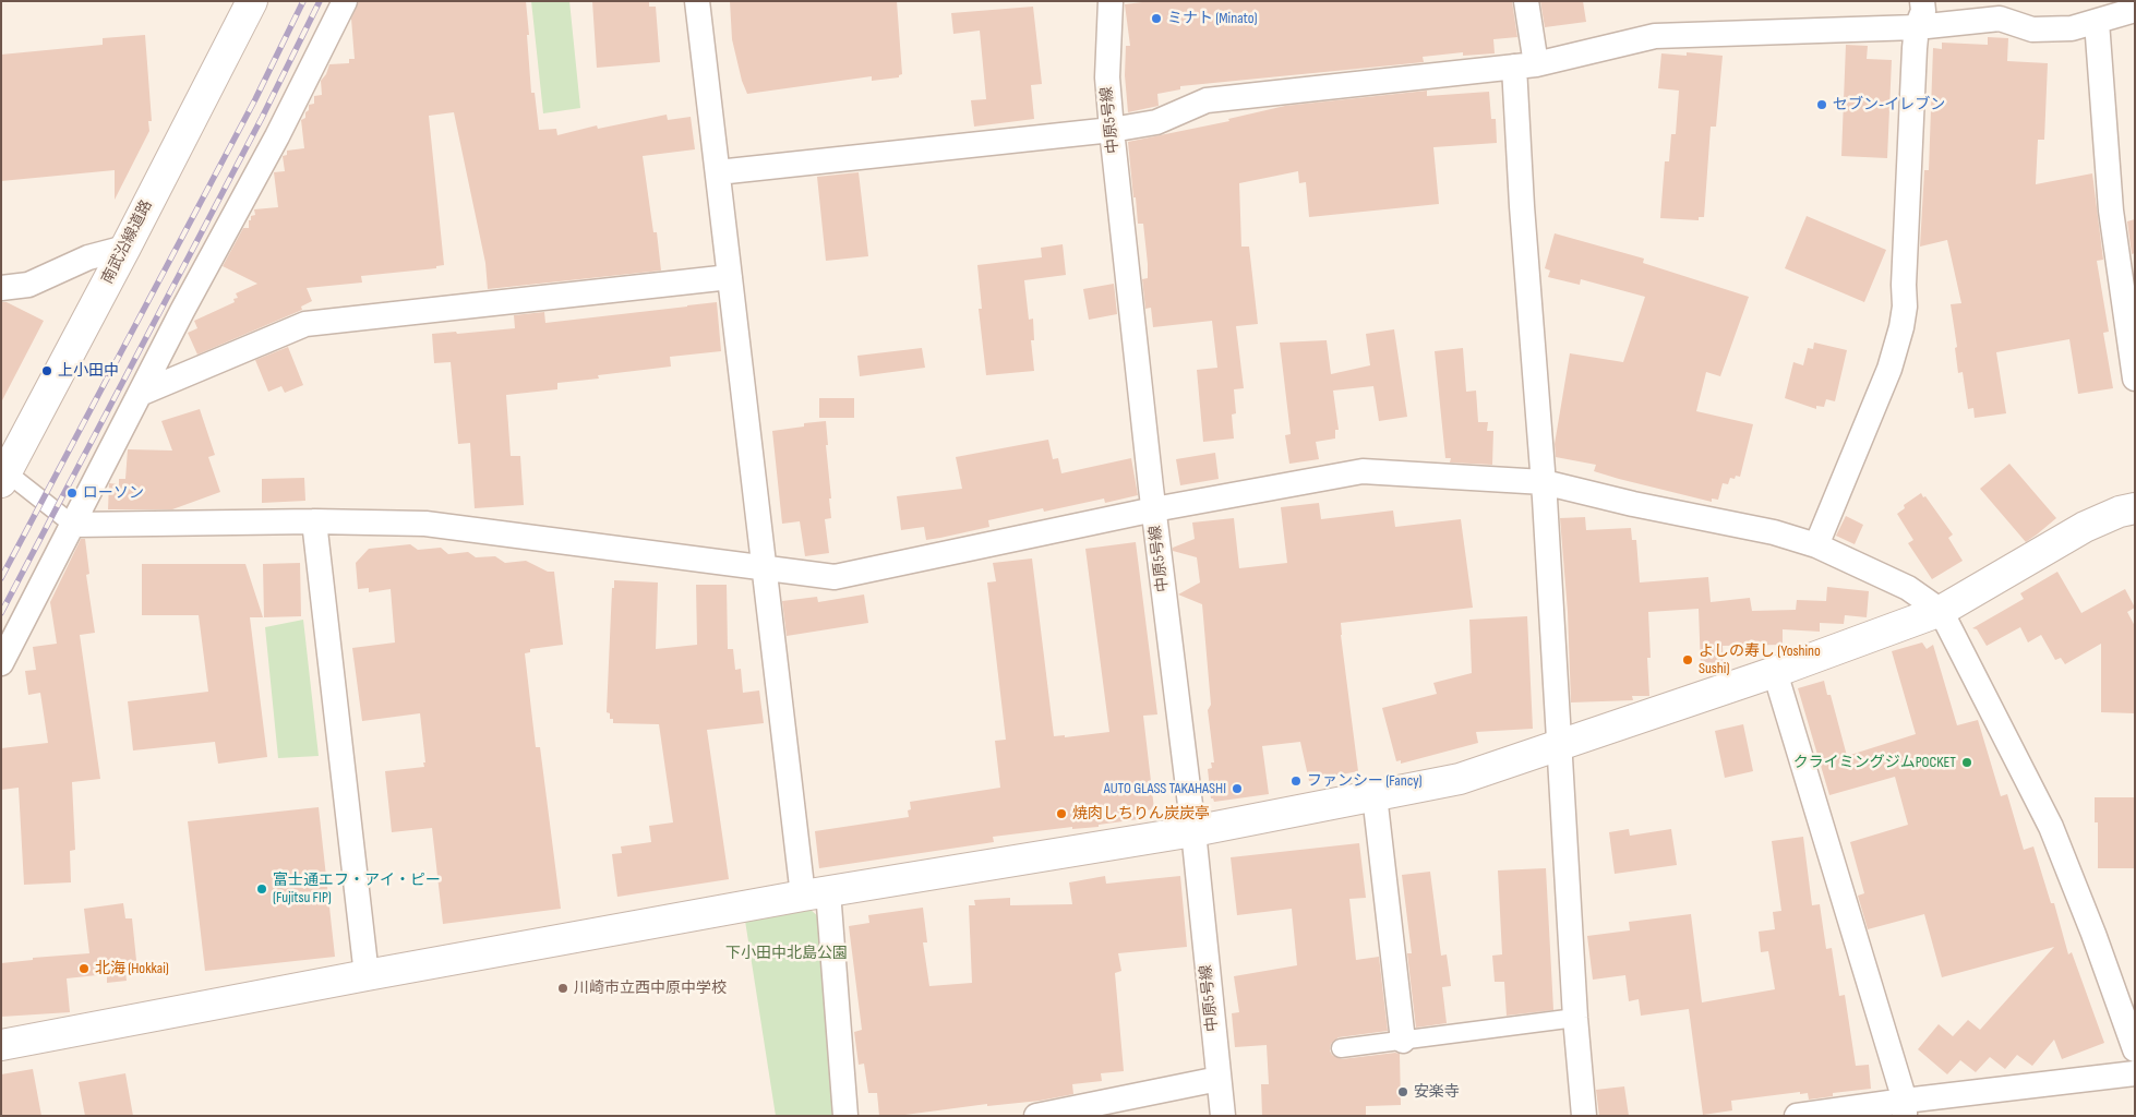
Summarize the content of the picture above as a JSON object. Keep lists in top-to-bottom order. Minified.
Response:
{"streets":{"street":["中原5号線","南武沿線道路"]},"parks":["下小田中北島公園"],"places":["ミナト (Minato)","セブン-イレブン","上小田中","ローソン","よしの寿し (Yoshino Sushi)","クライミングジムPOCKET","ファンシー (Fancy)","AUTO GLASS TAKAHASHI","焼肉しちりん炭炭亭","富士通エフ・アイ・ピー (Fujitsu FIP)","北海 (Hokkai)","川崎市立西中原中学校","安楽寺"]}
